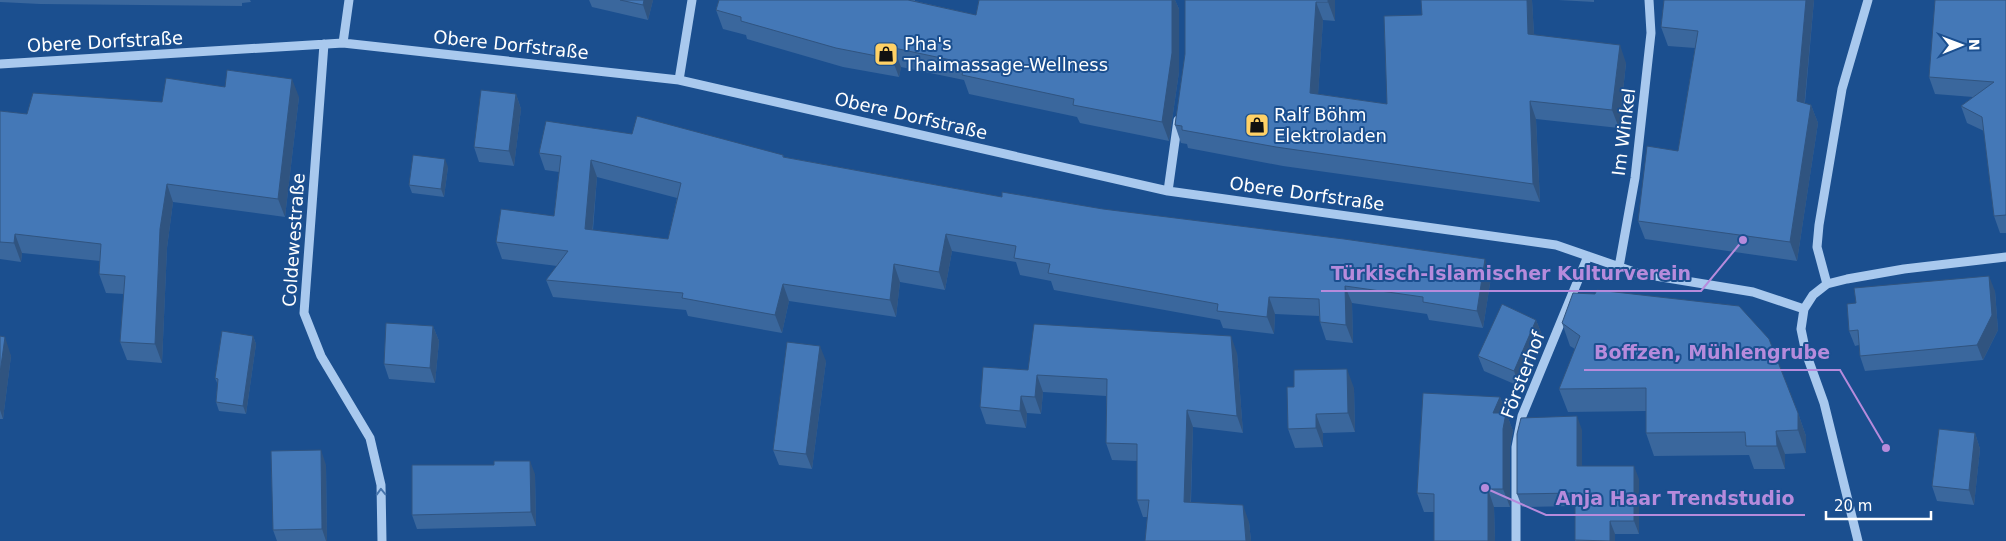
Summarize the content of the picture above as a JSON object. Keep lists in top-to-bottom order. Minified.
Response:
{"streets":{"street":["Obere Dorfstraße","Im Winkel","Coldewestraße","Försterhof"]},"crossings":[["Obere Dorfstraße","Im Winkel"],["Obere Dorfstraße","Coldewestraße"],["Obere Dorfstraße","Försterhof"]],"one_way":["Coldewestraße"],"places":{"shop":["Pha's Thaimassage-Wellness","Ralf Böhm Elektroladen"],"other":["Türkisch-Islamischer Kulturverein","Boffzen, Mühlengrube","Anja Haar Trendstudio"]},"scale_bar":"20 m","north":"right"}
